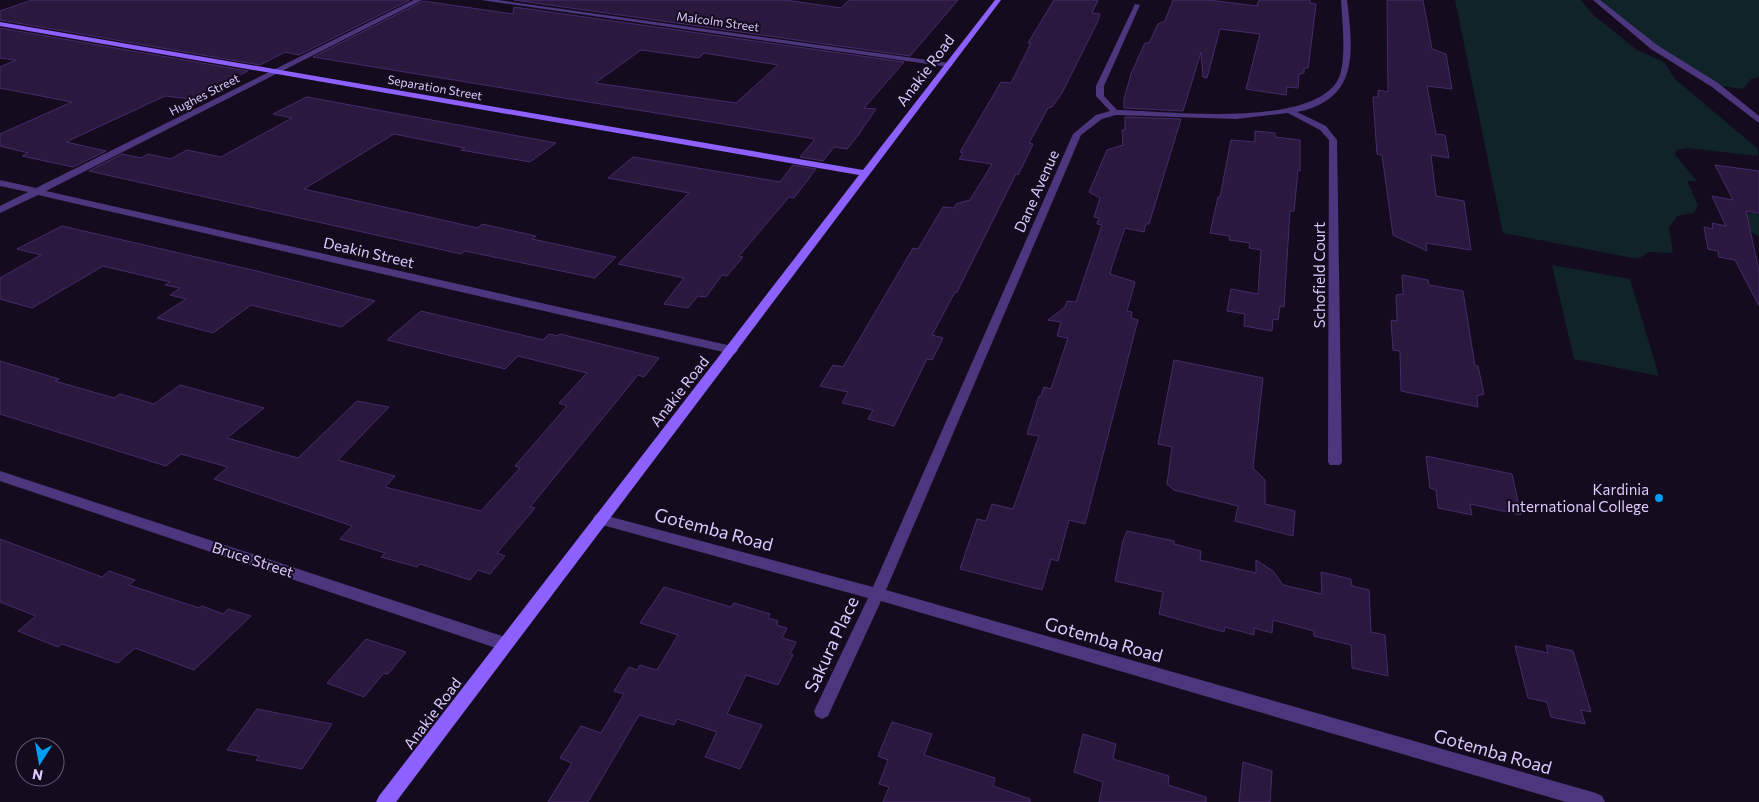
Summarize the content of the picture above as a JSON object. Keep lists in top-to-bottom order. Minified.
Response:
{"streets":{"main road":["Anakie Road","Separation Street"],"street":["Malcolm Street","Hughes Street","Dane Avenue","Deakin Street","Schofield Court","Gotemba Road","Bruce Street","Sakura Place"]},"crossings":[["Malcolm Street","Anakie Road"],["Anakie Road","Separation Street"],["Anakie Road","Deakin Street"],["Anakie Road","Gotemba Road"],["Anakie Road","Bruce Street"],["Separation Street","Hughes Street"],["Hughes Street","Deakin Street"],["Dane Avenue","Schofield Court"],["Dane Avenue","Gotemba Road"],["Dane Avenue","Sakura Place"],["Gotemba Road","Sakura Place"]],"places":["Kardinia International College"],"north":"bottom"}
